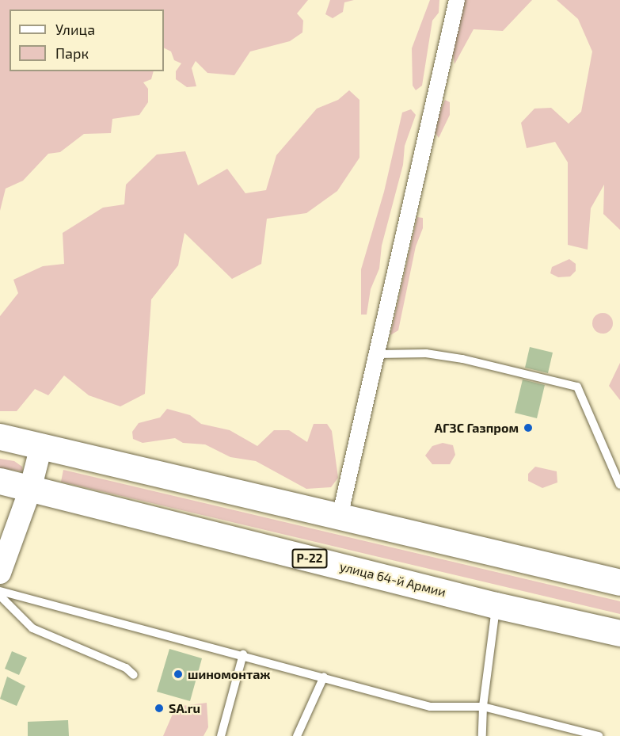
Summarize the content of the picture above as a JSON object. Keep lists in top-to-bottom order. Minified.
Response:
{"streets":{"highway":["Р-22","улица 64-й Армии"]},"places":["АГЗС Газпром","шиномонтаж","SA.ru"],"legend":["Улица","Парк"]}
